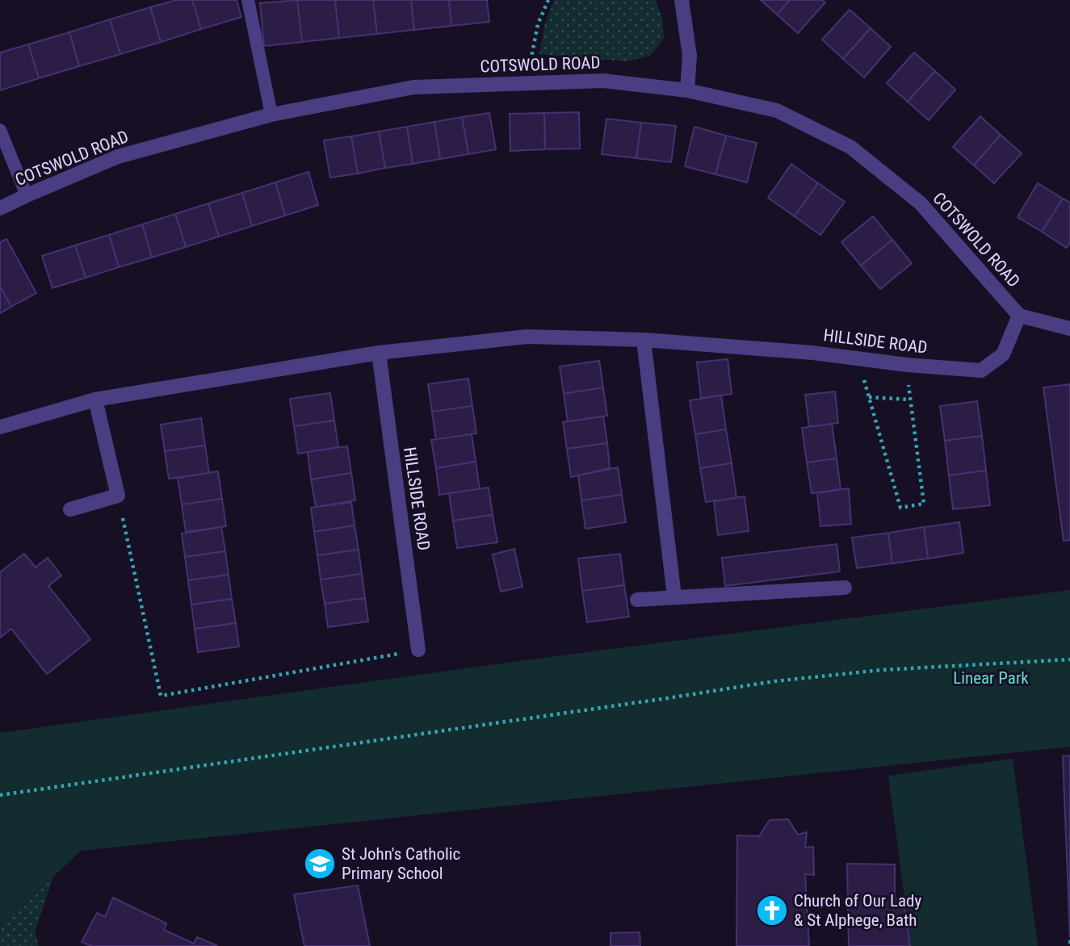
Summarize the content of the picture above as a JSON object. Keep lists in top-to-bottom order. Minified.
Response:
{"streets":{"street":["COTSWOLD ROAD","HILLSIDE ROAD"]},"crossings":[["COTSWOLD ROAD","HILLSIDE ROAD"]],"parks":["Linear Park"],"places":{"school or university":["St John's Catholic Primary School"],"church":["Church of Our Lady & St Alphege, Bath"]}}
